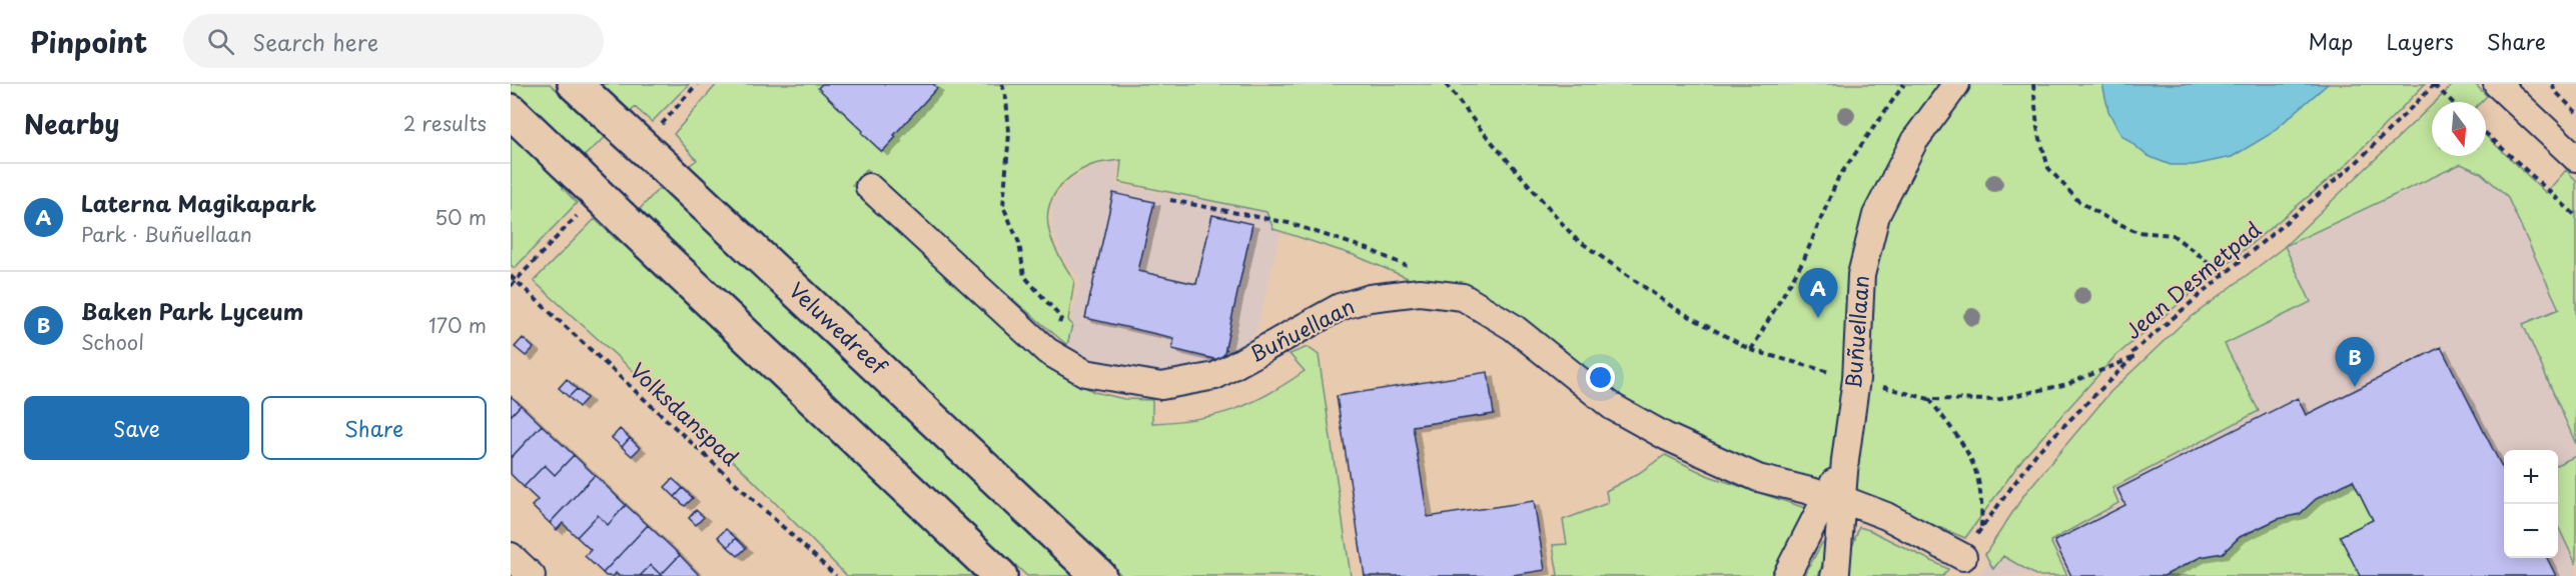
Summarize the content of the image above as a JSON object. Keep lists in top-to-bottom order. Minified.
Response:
{"streets":{"main road":["Veluwedreef"],"street":["Buñuellaan"],"path":["Jean Desmetpad","Volksdanspad"]},"crossings":[["Jean Desmetpad","Buñuellaan"]],"north":"bottom","page":{"header":"Pinpoint","search":"Search here","nav":["Map","Layers","Share"],"heading":["Nearby","2 results"],"list":[{"mark":"A","name":"Laterna Magikapark","note":"Park · Buñuellaan","value":"50 m"},{"mark":"B","name":"Baken Park Lyceum","note":"School","value":"170 m"}],"pins":["A","B"],"buttons":["Save","Share"],"map_buttons":["+","−"]}}
